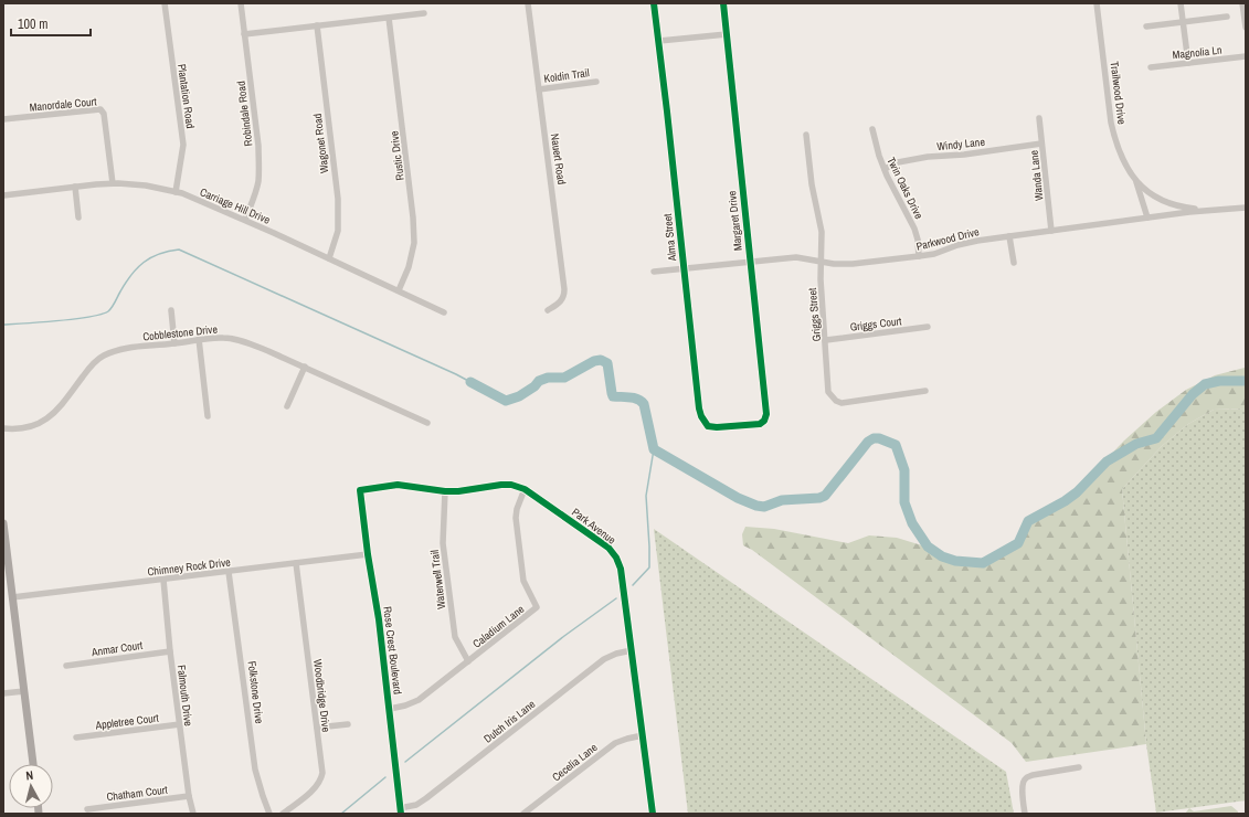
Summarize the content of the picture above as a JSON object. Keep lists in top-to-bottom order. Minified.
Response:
{"streets":{"street":["Magnolia Ln","Koldin Trail","Trailwood Drive","Plantation Road","Manordale Court","Robindale Road","Wagonet Road","Windy Lane","Rustic Drive","Nauert Road","Wanda Lane","Twin Oaks Drive","Carriage Hill Drive","Margaret Drive","Alma Street","Parkwood Drive","Griggs Street","Griggs Court","Cobblestone Drive","Park Avenue","Chimney Rock Drive","Waterwell Trail","Caladium Lane","Anmar Court","Rose Crest Boulevard","Folkstone Drive","Falmouth Drive","Woodbridge Drive","Appletree Court","Dutch Iris Lane","Cecelia Lane","Chatham Court"]},"crossings":[["Koldin Trail","Nauert Road"],["Trailwood Drive","Parkwood Drive"],["Plantation Road","Carriage Hill Drive"],["Manordale Court","Carriage Hill Drive"],["Robindale Road","Carriage Hill Drive"],["Wagonet Road","Carriage Hill Drive"],["Windy Lane","Wanda Lane"],["Windy Lane","Twin Oaks Drive"],["Rustic Drive","Carriage Hill Drive"],["Wanda Lane","Parkwood Drive"],["Twin Oaks Drive","Parkwood Drive"],["Margaret Drive","Alma Street"],["Margaret Drive","Parkwood Drive"],["Alma Street","Parkwood Drive"],["Parkwood Drive","Griggs Street"],["Griggs Street","Griggs Court"],["Park Avenue","Waterwell Trail"],["Park Avenue","Caladium Lane"],["Park Avenue","Rose Crest Boulevard"],["Park Avenue","Dutch Iris Lane"],["Park Avenue","Cecelia Lane"],["Chimney Rock Drive","Rose Crest Boulevard"],["Chimney Rock Drive","Folkstone Drive"],["Chimney Rock Drive","Falmouth Drive"],["Chimney Rock Drive","Woodbridge Drive"],["Waterwell Trail","Caladium Lane"],["Caladium Lane","Rose Crest Boulevard"],["Anmar Court","Falmouth Drive"],["Rose Crest Boulevard","Dutch Iris Lane"],["Falmouth Drive","Appletree Court"],["Falmouth Drive","Chatham Court"]],"scale_bar":"100 m","north":"top"}
